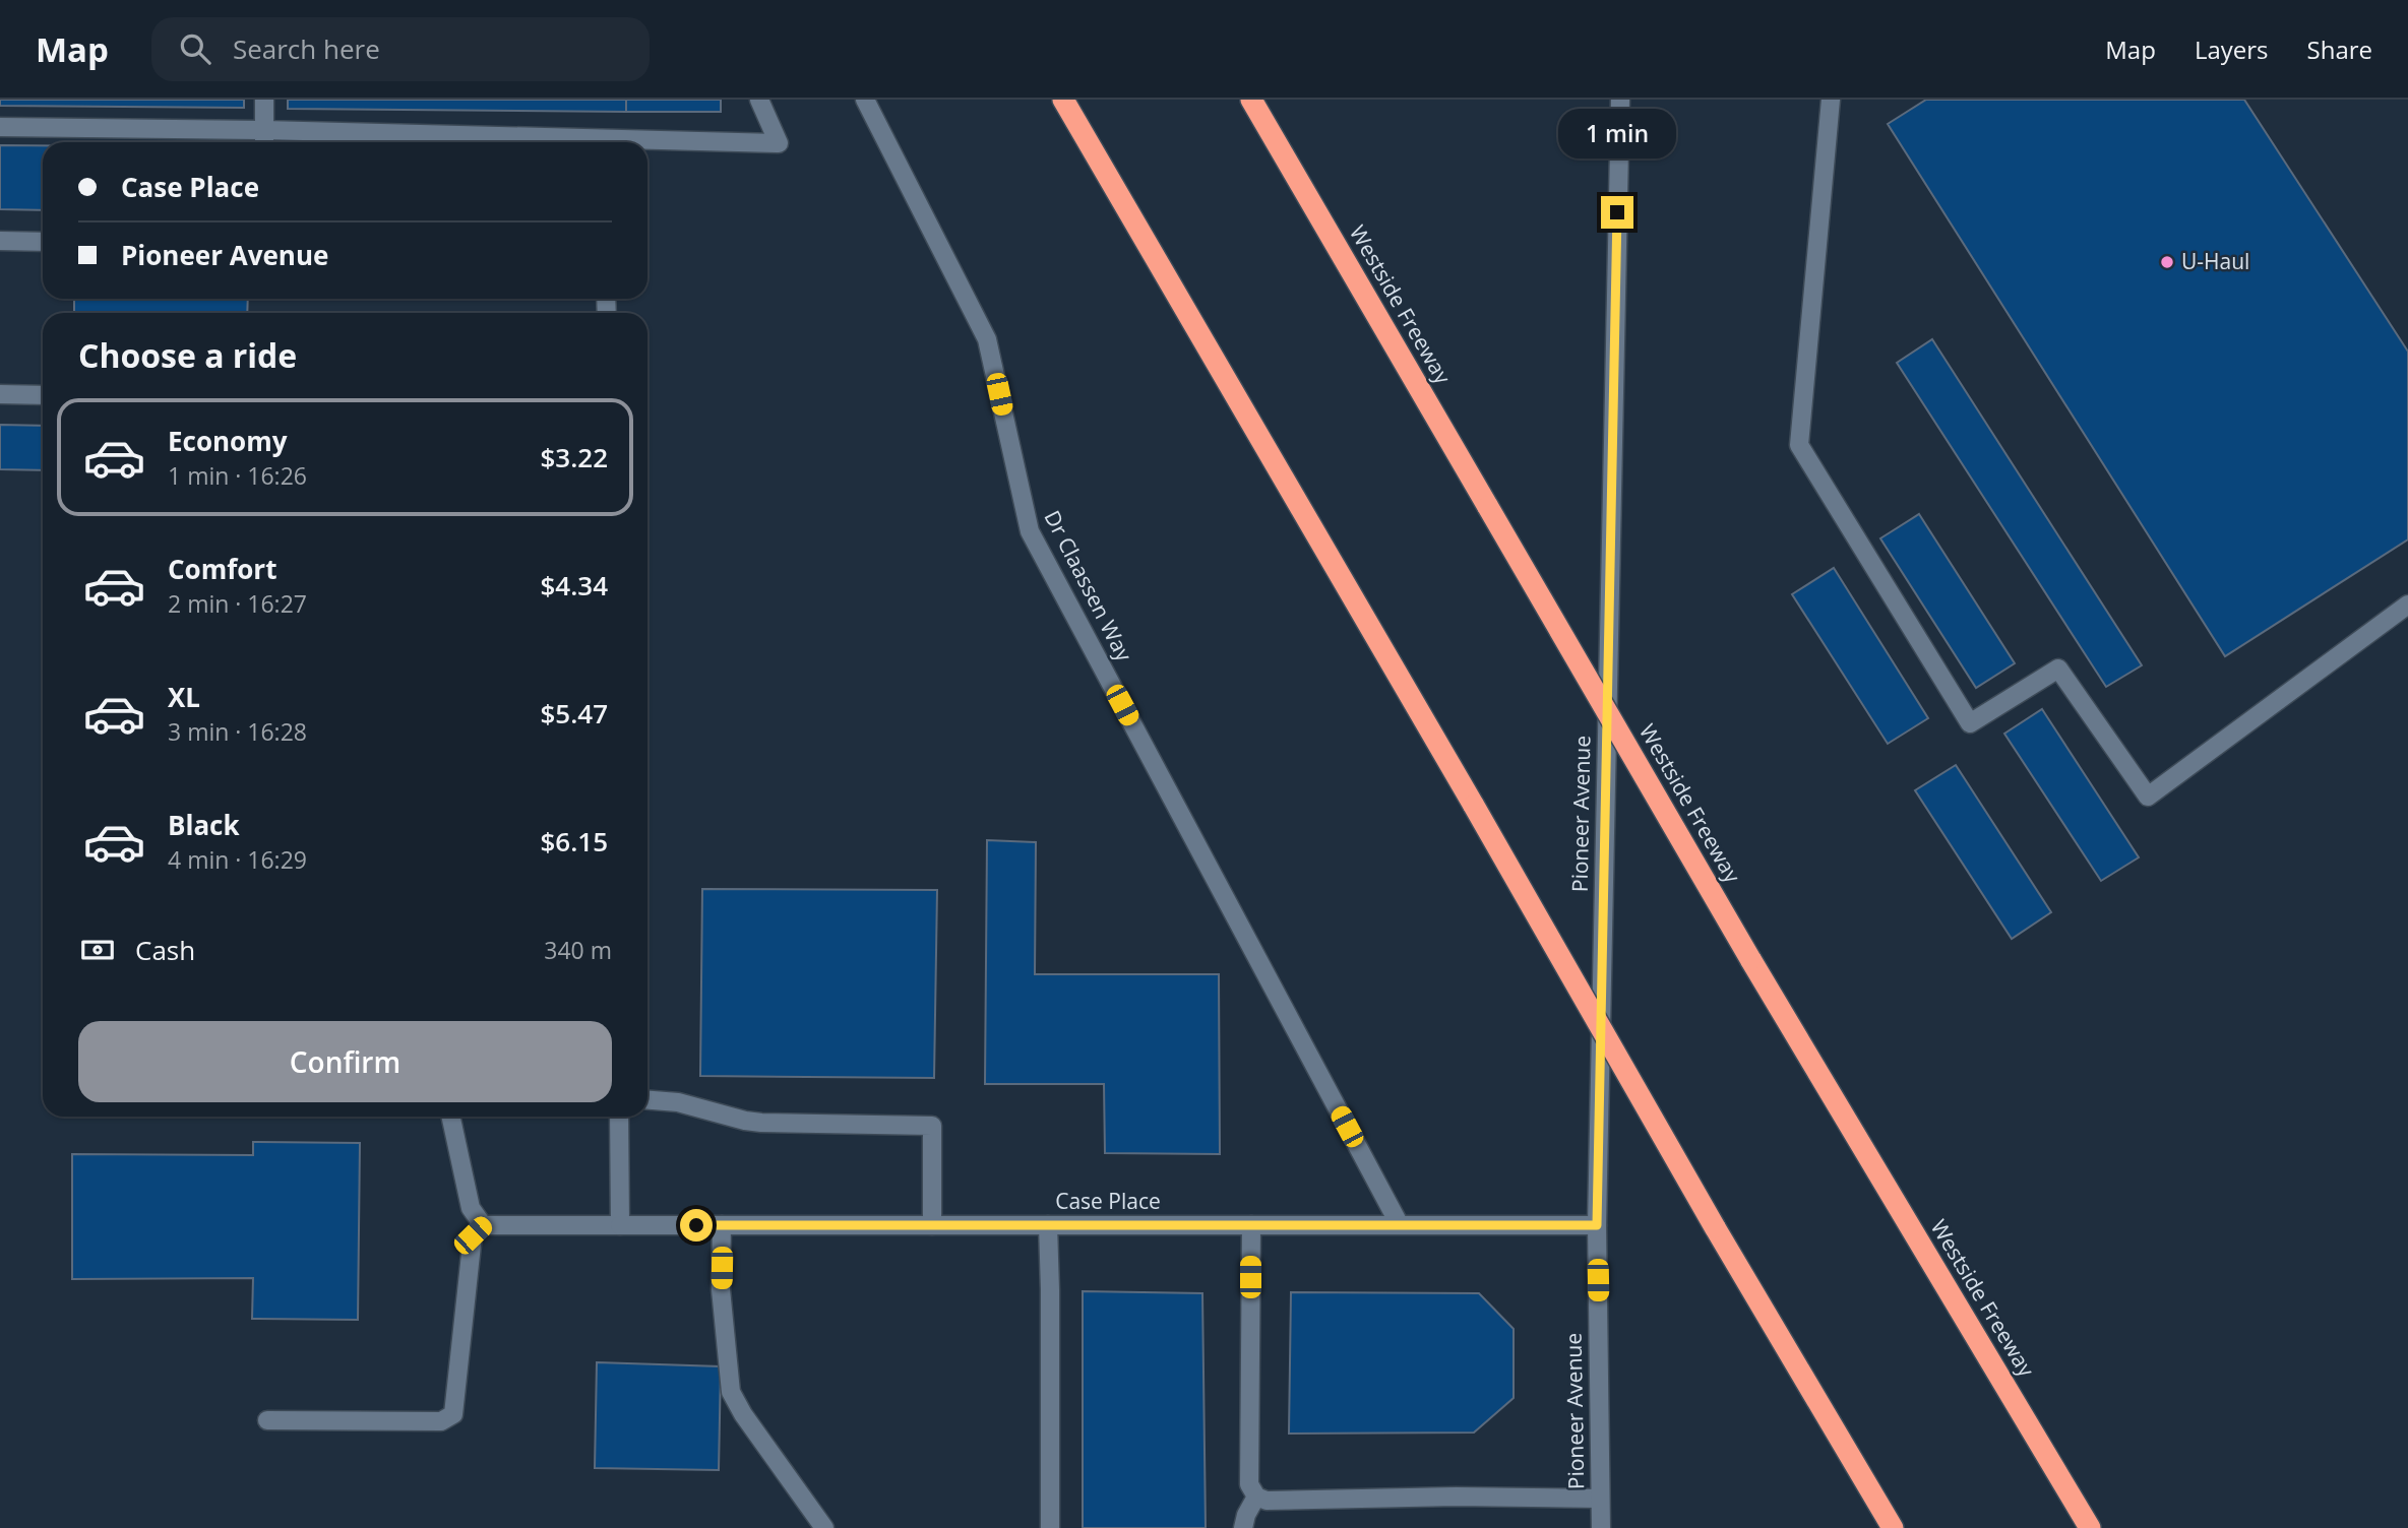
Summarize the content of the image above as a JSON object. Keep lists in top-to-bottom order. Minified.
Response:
{"streets":{"highway":["Westside Freeway"],"street":["Dr Claassen Way","Pioneer Avenue","Case Place"]},"crossings":[["Dr Claassen Way","Case Place"],["Pioneer Avenue","Case Place"]],"places":["U-Haul"],"page":{"header":"Map","search":"Search here","nav":["Map","Layers","Share"],"bubble":"1 min","banner":["Case Place","Pioneer Avenue"],"heading":"Choose a ride","list":[{"name":"Economy","note":"1 min · 16:26","value":"$3.22"},{"name":"Comfort","note":"2 min · 16:27","value":"$4.34"},{"name":"XL","note":"3 min · 16:28","value":"$5.47"},{"name":"Black","note":"4 min · 16:29","value":"$6.15"}],"pay":["Cash","340 m"],"buttons":"Confirm"}}
